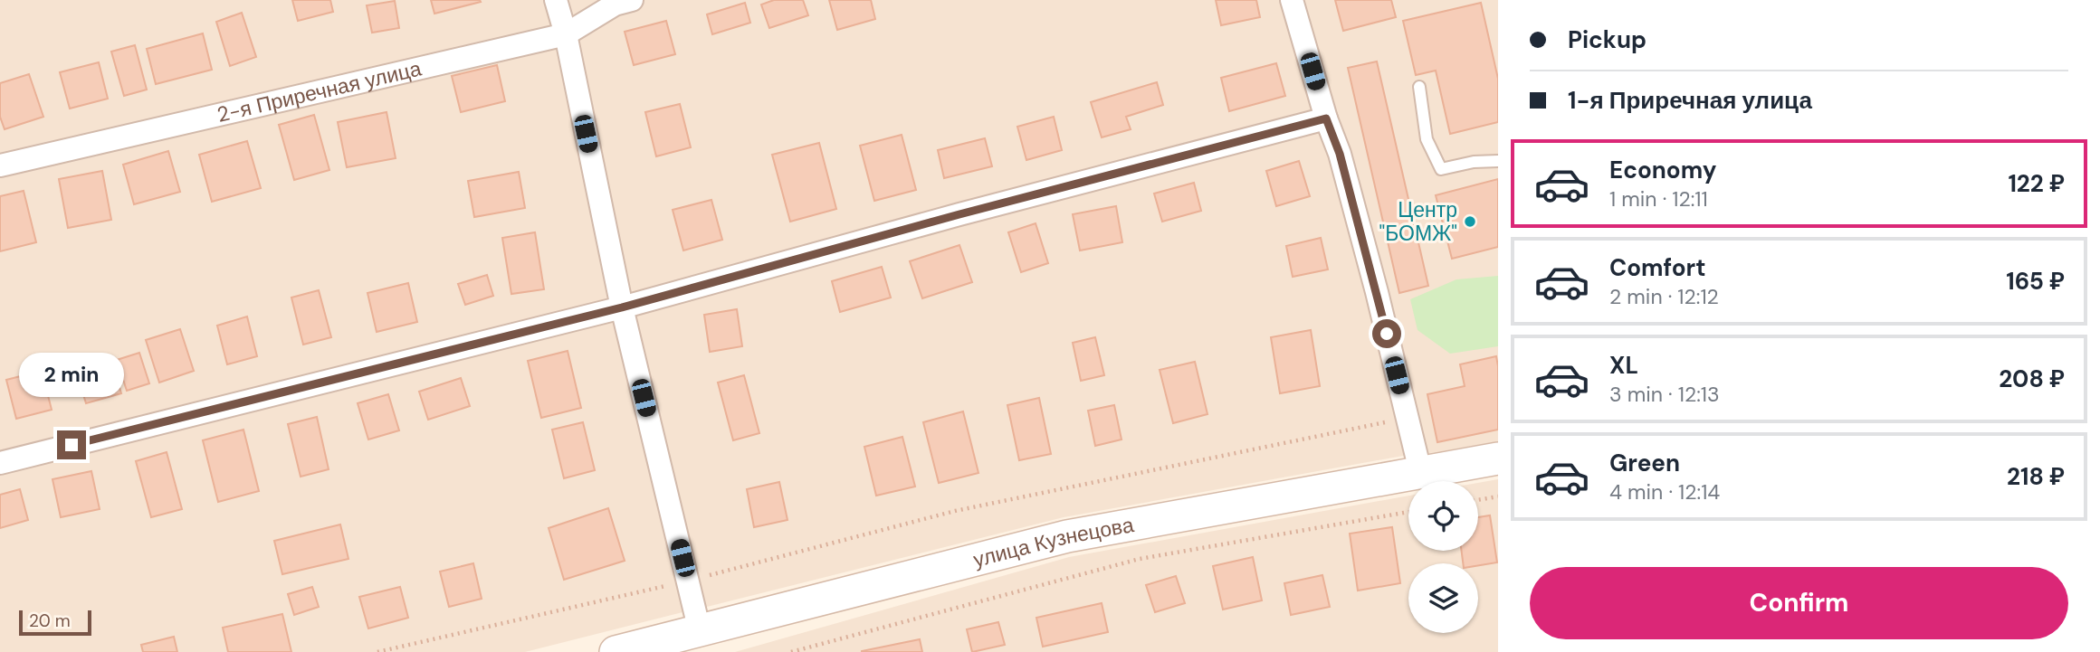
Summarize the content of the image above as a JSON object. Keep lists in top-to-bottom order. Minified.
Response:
{"streets":{"main road":["улица Кузнецова"],"street":["2-я Приречная улица"]},"places":["Центр \"БОМЖ\""],"scale_bar":"20 m","page":{"banner":["Pickup","1-я Приречная улица"],"list":[{"name":"Economy","note":"1 min · 12:11","value":"122 ₽"},{"name":"Comfort","note":"2 min · 12:12","value":"165 ₽"},{"name":"XL","note":"3 min · 12:13","value":"208 ₽"},{"name":"Green","note":"4 min · 12:14","value":"218 ₽"}],"bubble":"2 min","buttons":"Confirm","scale":"20 m"}}
